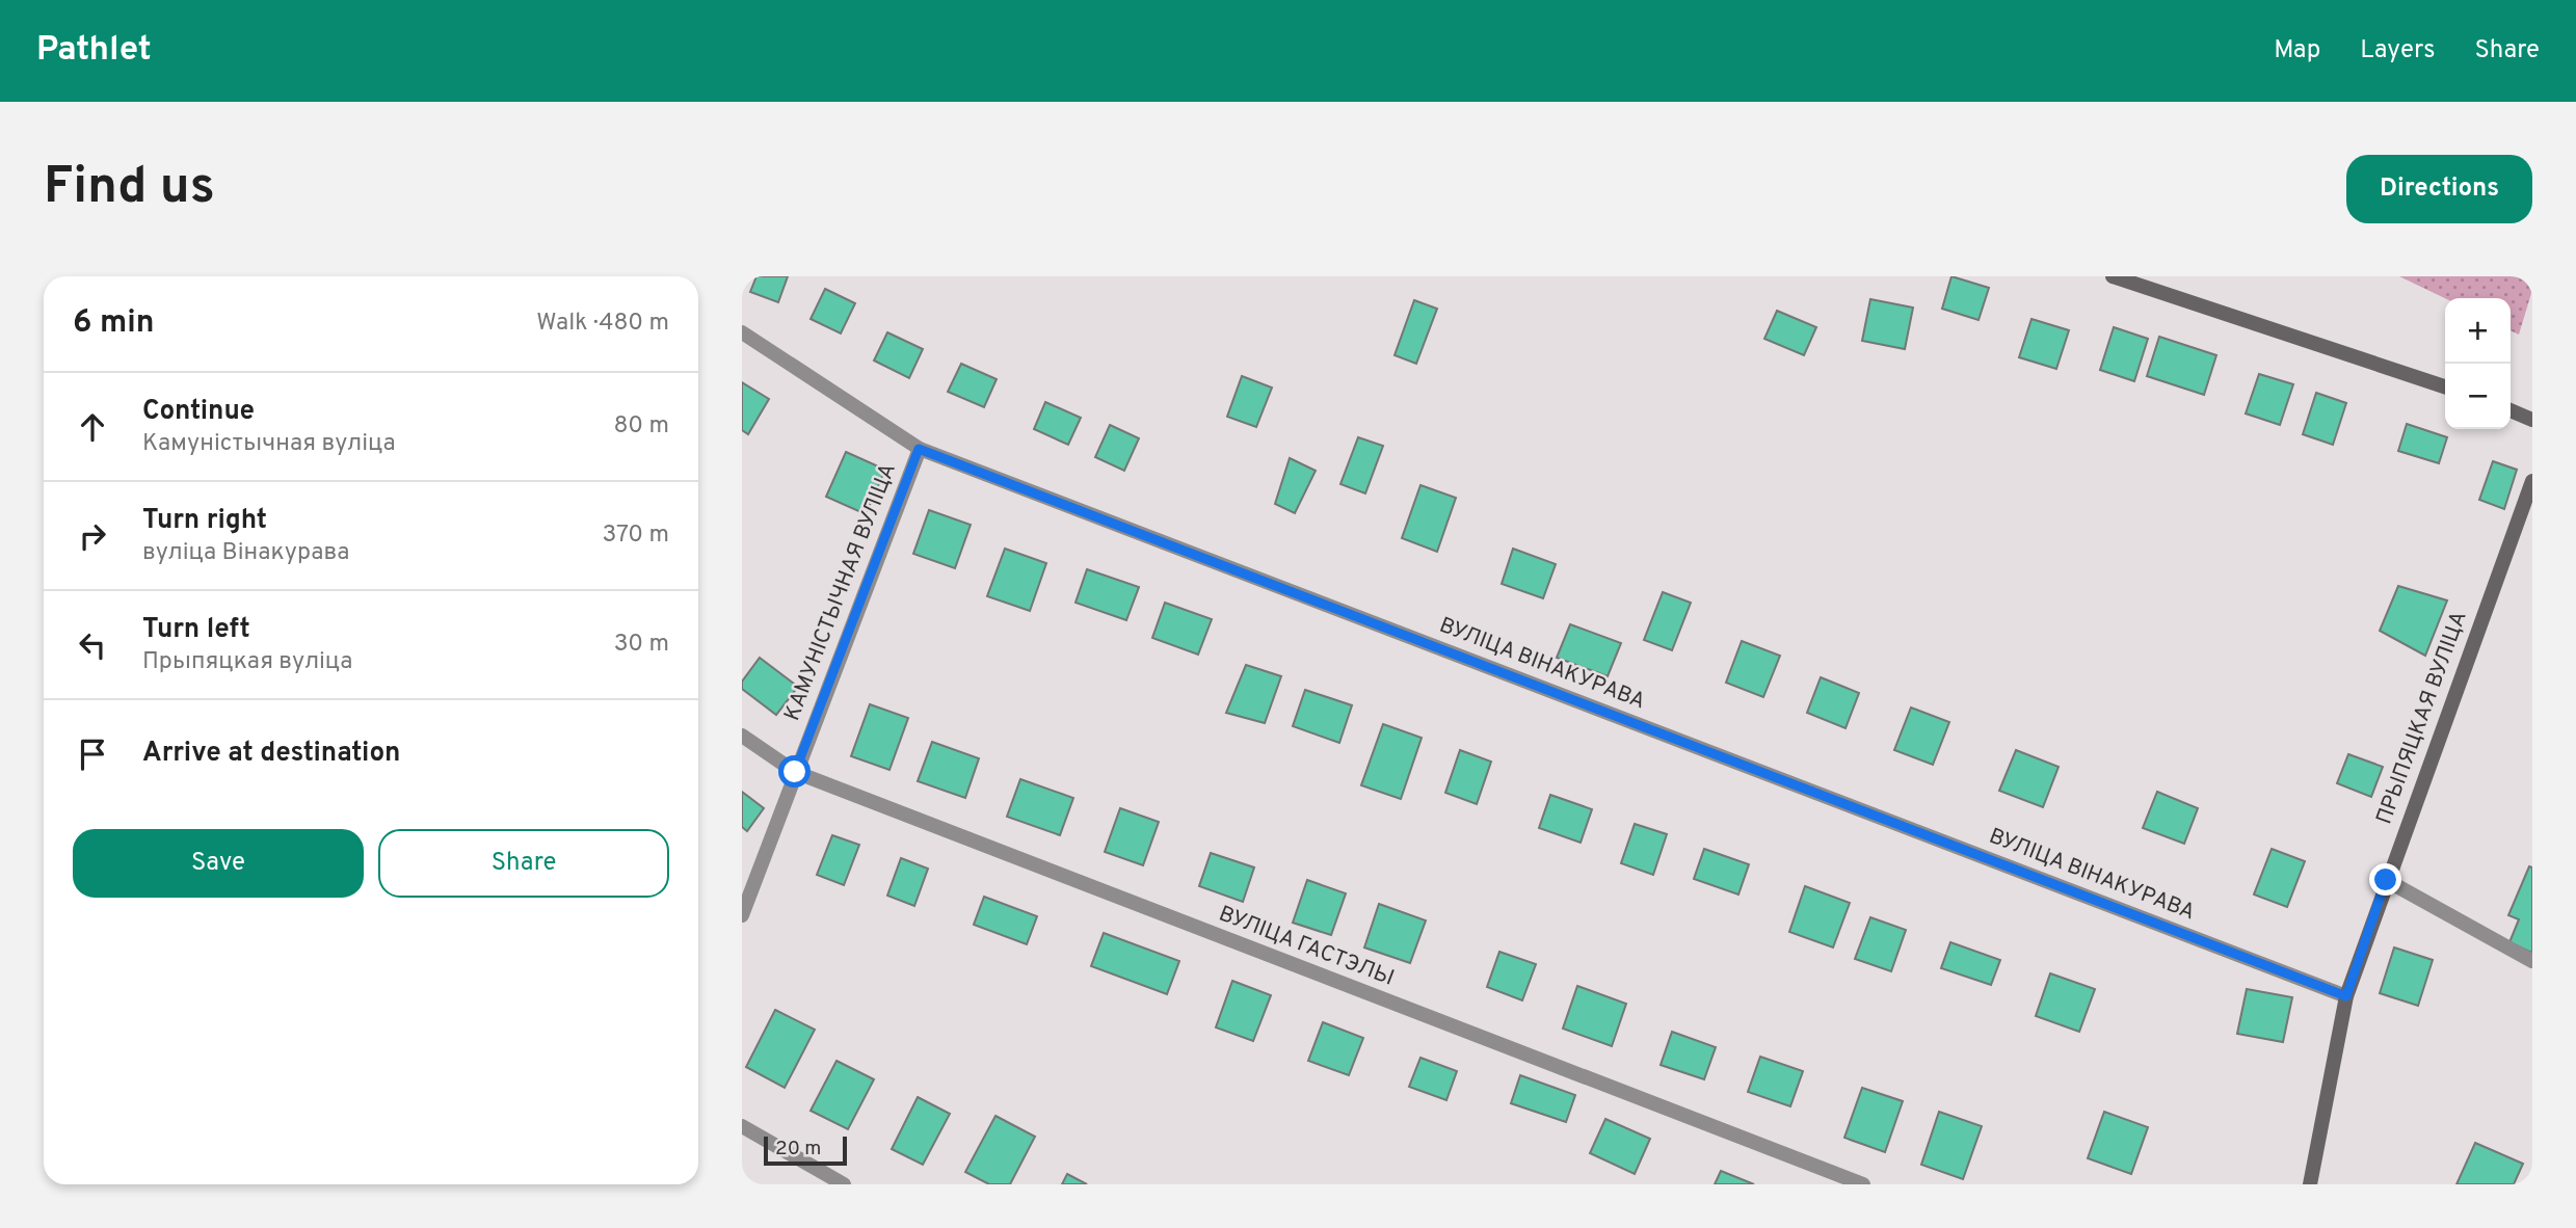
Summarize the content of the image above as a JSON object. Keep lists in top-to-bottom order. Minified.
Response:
{"streets":{"main road":["ПРЫПЯЦКАЯ ВУЛІЦА"],"street":["КАМУНІСТЫЧНАЯ ВУЛІЦА","ВУЛІЦА ВІНАКУРАВА","ВУЛІЦА ГАСТЭЛЫ"]},"crossings":[["КАМУНІСТЫЧНАЯ ВУЛІЦА","ВУЛІЦА ВІНАКУРАВА"],["КАМУНІСТЫЧНАЯ ВУЛІЦА","ВУЛІЦА ГАСТЭЛЫ"],["ВУЛІЦА ВІНАКУРАВА","ПРЫПЯЦКАЯ ВУЛІЦА"]],"scale_bar":"20 m","page":{"header":"Pathlet","nav":["Map","Layers","Share"],"buttons":["Directions",["Save","Share"]],"title":"Find us","heading":["6 min","Walk · 480 m"],"map_buttons":["+","−"],"list":[["Continue","Камуністычная вуліца","80 m"],["Turn right","вуліца Вінакурава","370 m"],["Turn left","Прыпяцкая вуліца","30 m"],"Arrive at destination"],"scale":"20 m"}}
